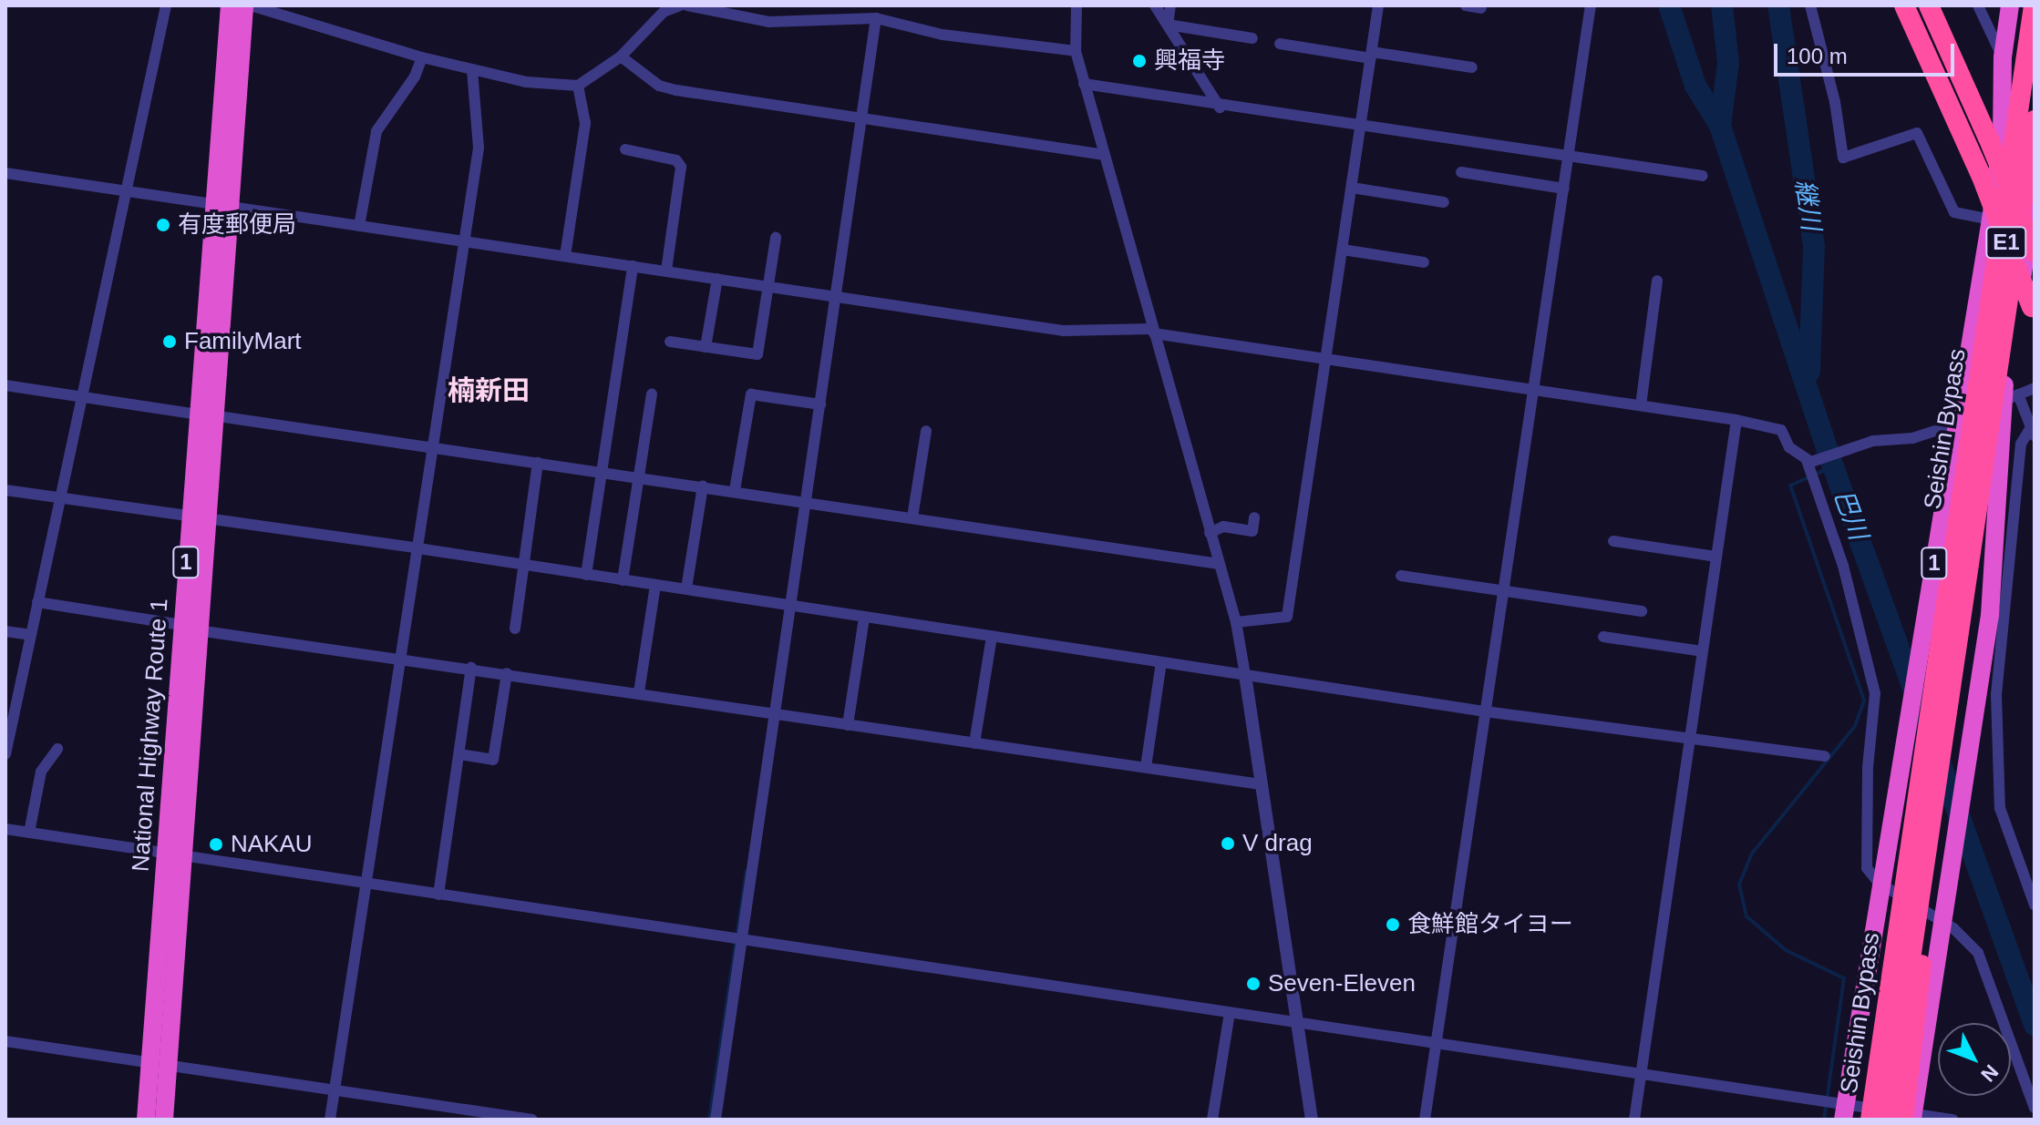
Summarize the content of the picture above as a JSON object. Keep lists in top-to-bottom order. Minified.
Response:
{"streets":{"highway":["E1","Seishin Bypass","1","National Highway Route 1"]},"crossings":[["E1","Seishin Bypass"],["E1","1"],["Seishin Bypass","1"]],"districts":["楠新田"],"water":["継川","巴川"],"places":["興福寺","有度郵便局","FamilyMart","V drag","NAKAU","食鮮館タイヨー","Seven-Eleven"],"scale_bar":"100 m","north":"bottom right"}
